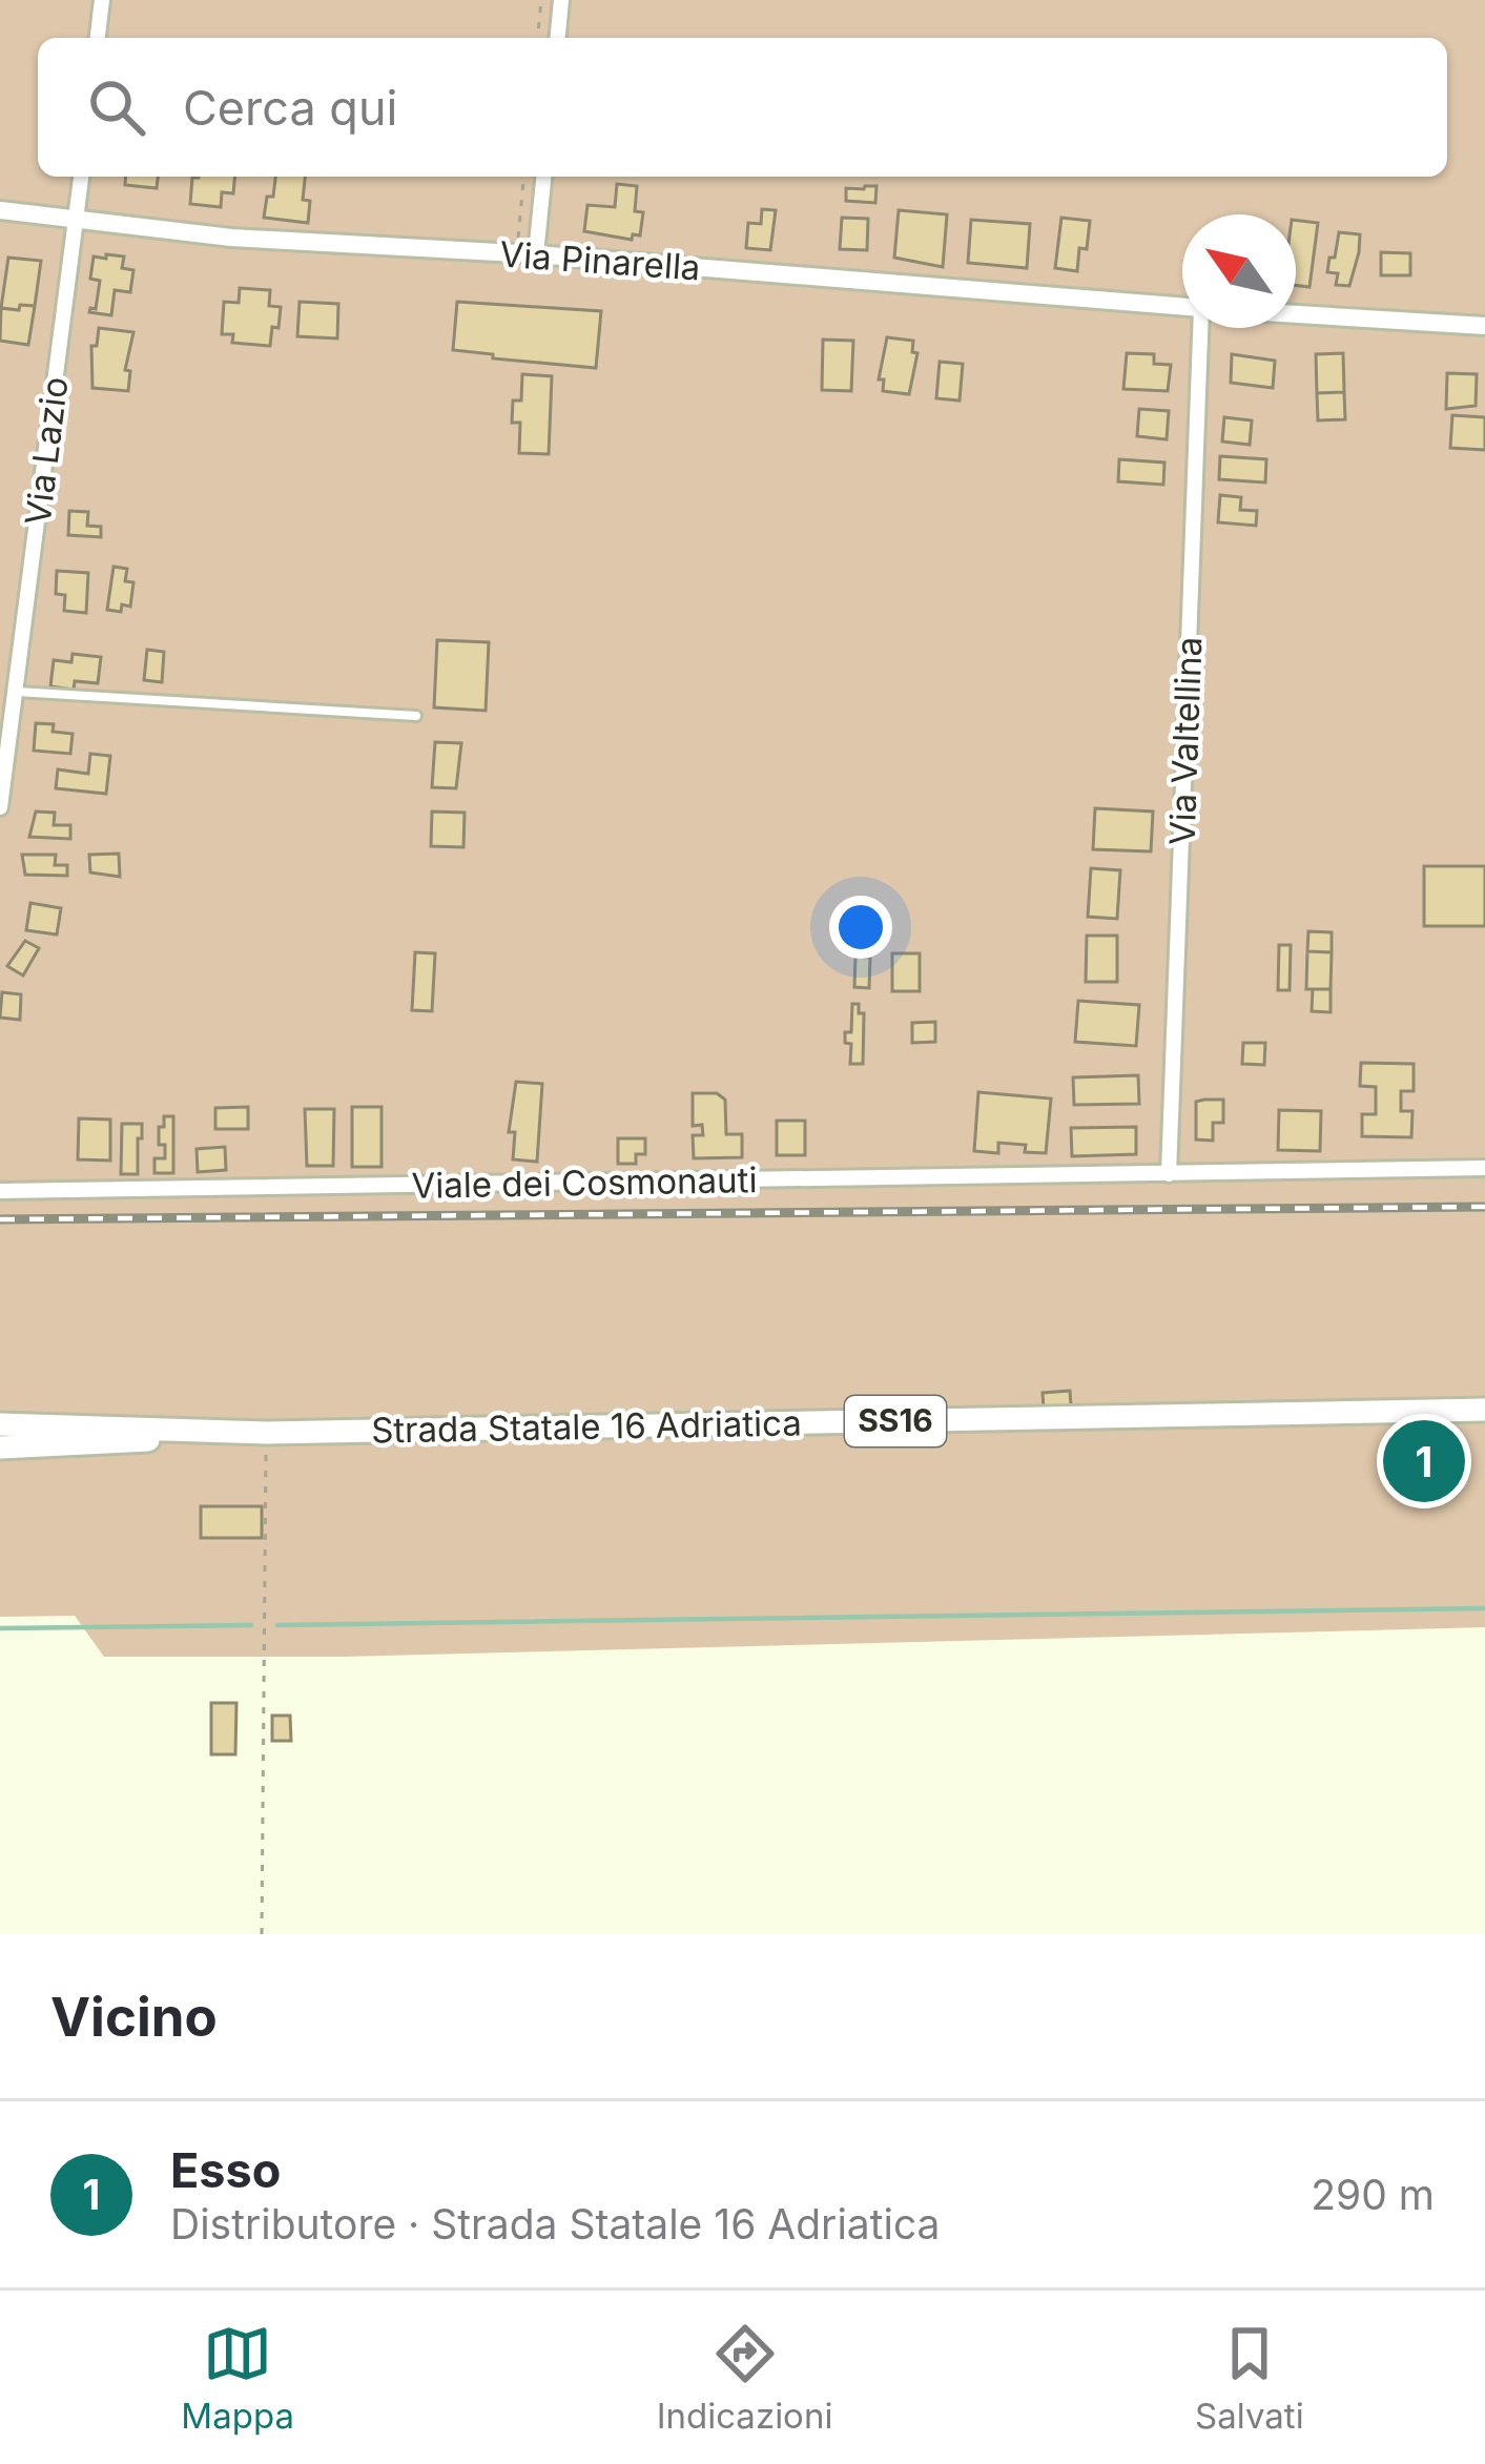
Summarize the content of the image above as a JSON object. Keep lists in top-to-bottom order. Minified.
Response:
{"streets":{"main road":["SS16","Strada Statale 16 Adriatica"],"street":["Via Pinarella","Via Lazio","Via Valtellina","Viale dei Cosmonauti"]},"crossings":[["Via Pinarella","Via Lazio"],["Via Valtellina","Viale dei Cosmonauti"]],"north":"top left","page":{"search":"Cerca qui","pins":"1","heading":"Vicino","list":[{"mark":"1","name":"Esso","note":"Distributore · Strada Statale 16 Adriatica","value":"290 m"}],"nav":["Mappa","Indicazioni","Salvati"]}}
